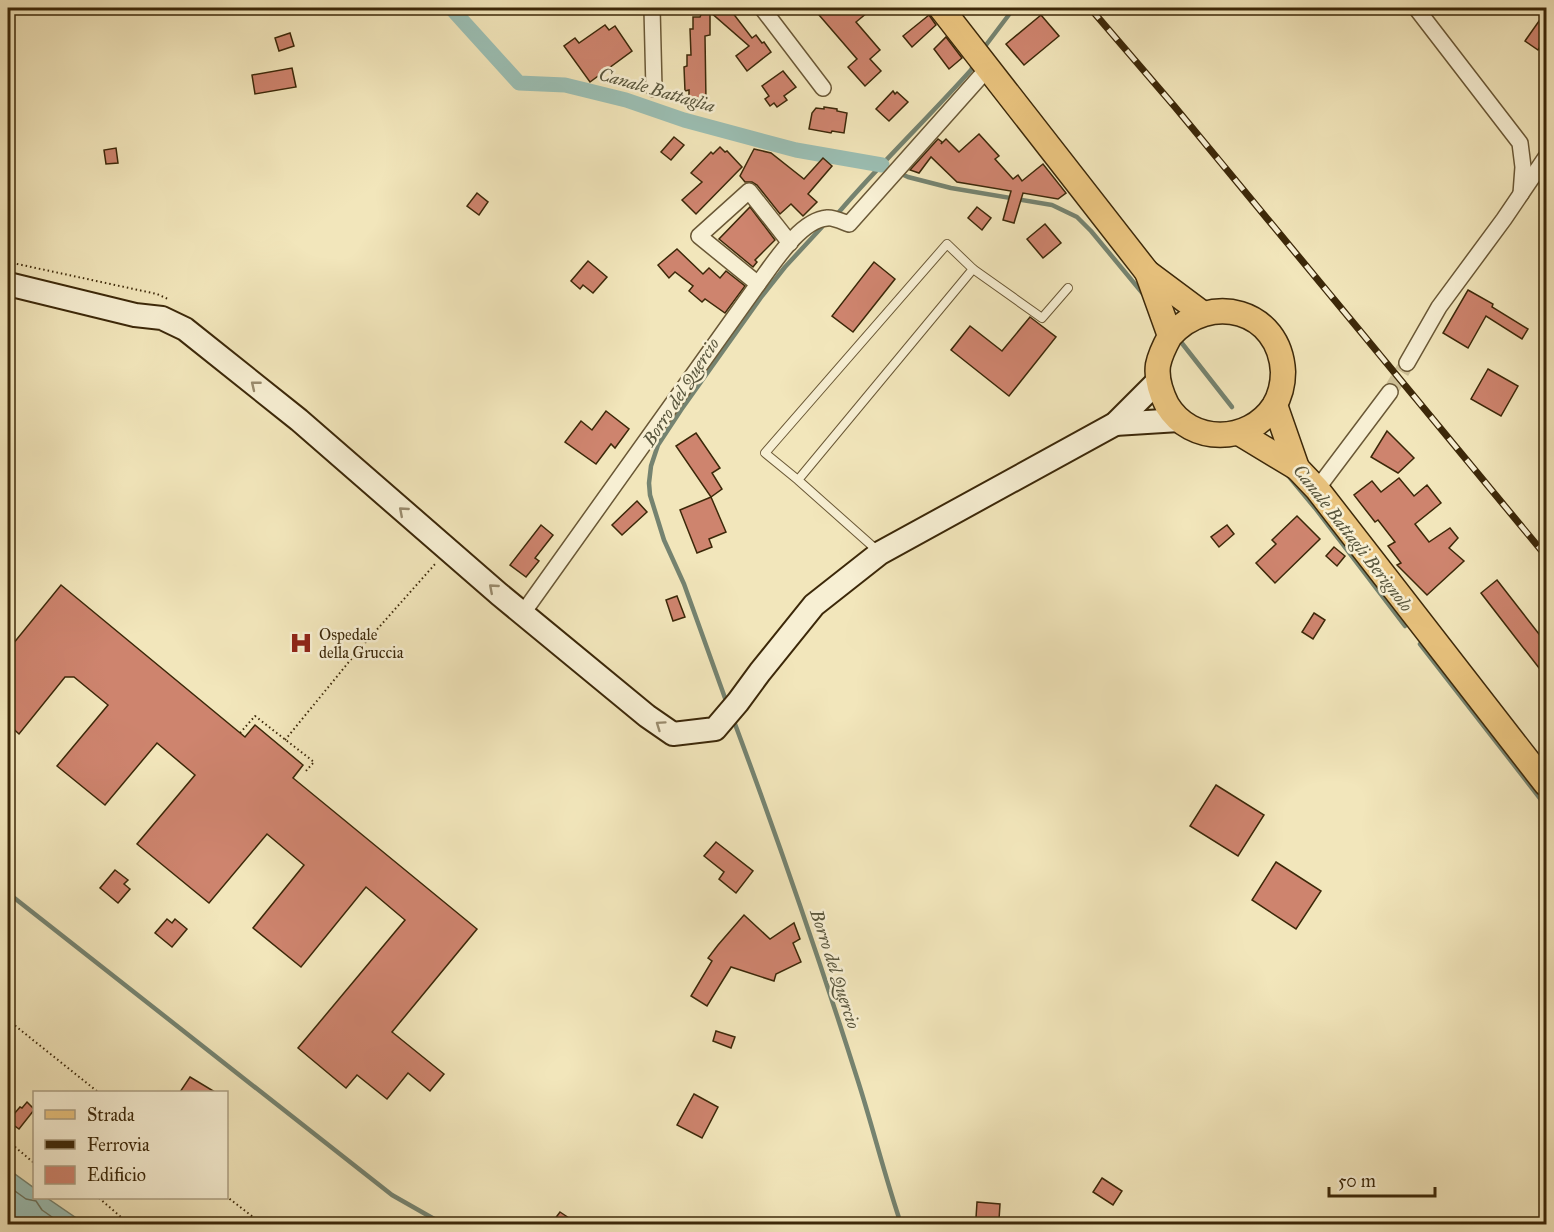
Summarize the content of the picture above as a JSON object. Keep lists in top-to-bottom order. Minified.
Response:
{"water":["Canale Battaglia","Borro del Quercio","Canale Battagli Berignolo"],"places":{"hospital":["Ospedale della Gruccia"]},"legend":["Strada","Ferrovia","Edificio"],"scale_bar":"50 m"}
